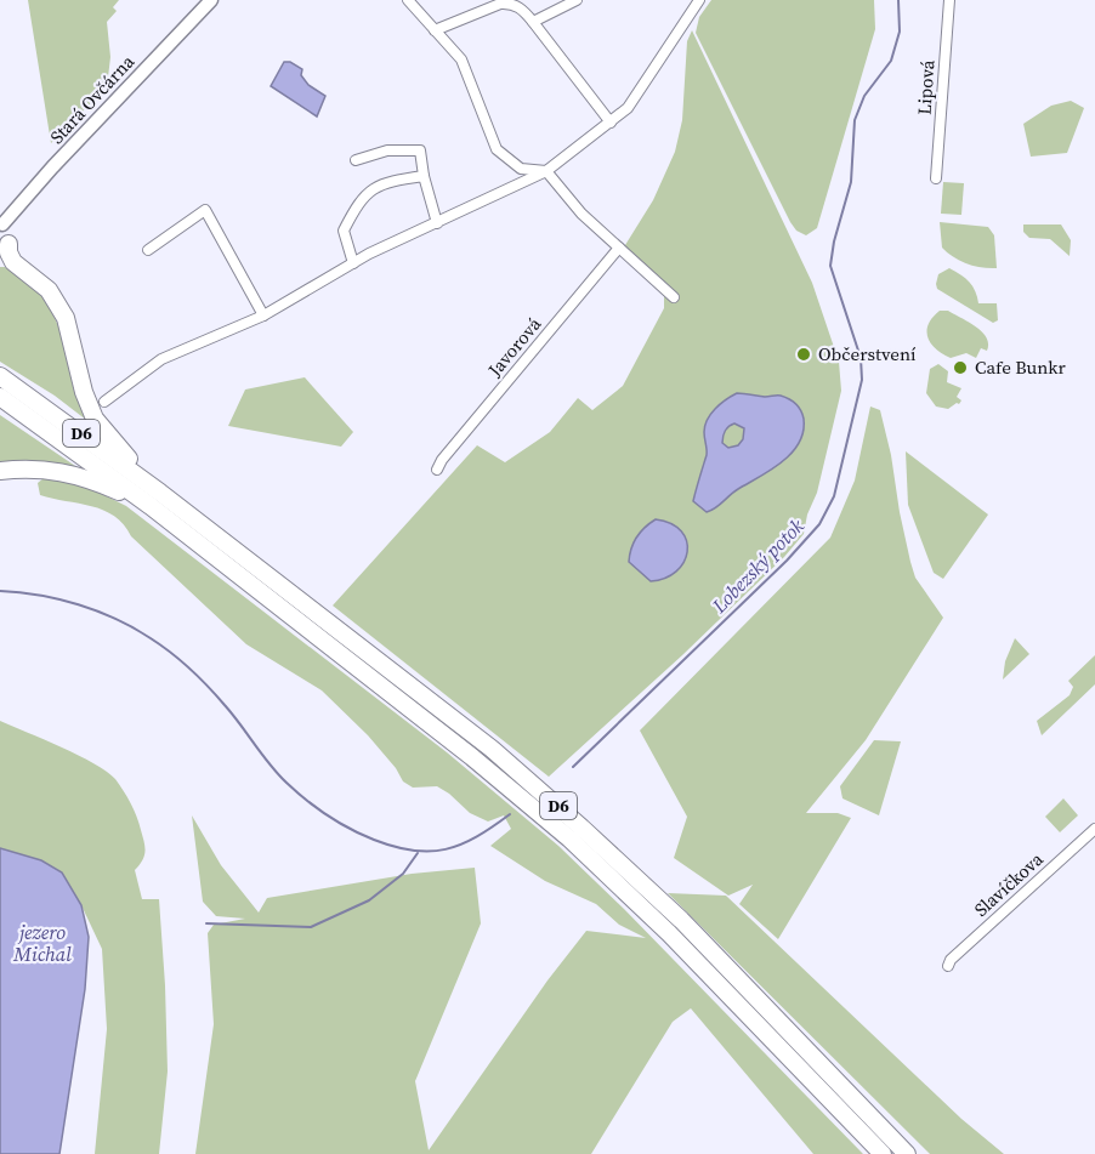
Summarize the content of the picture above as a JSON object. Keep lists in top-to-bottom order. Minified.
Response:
{"streets":{"highway":["D6"],"main road":["Stará Ovčárna"],"street":["Lipová","Javorová","Slavíčkova"]},"water":["Lobezský potok","jezero Michal"],"places":["Občerstvení","Cafe Bunkr"]}
